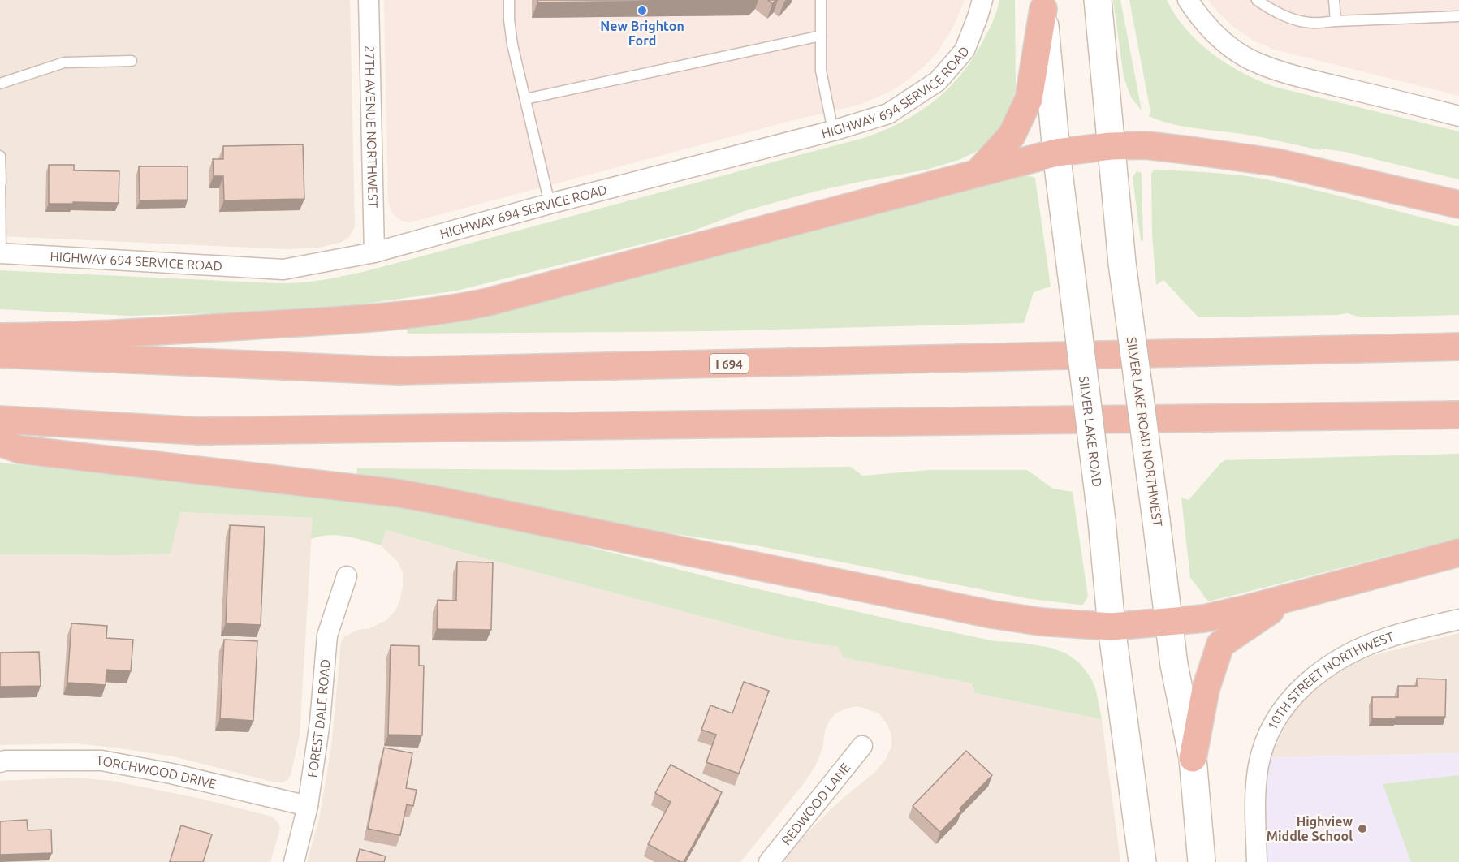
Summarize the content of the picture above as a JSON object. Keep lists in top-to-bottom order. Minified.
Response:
{"streets":{"highway":["I 694"],"main road":["SILVER LAKE ROAD","SILVER LAKE ROAD NORTHWEST"],"street":["HIGHWAY 694 SERVICE ROAD","27TH AVENUE NORTHWEST","10TH STREET NORTHWEST","FOREST DALE ROAD","TORCHWOOD DRIVE","REDWOOD LANE"]},"crossings":[["HIGHWAY 694 SERVICE ROAD","27TH AVENUE NORTHWEST"],["FOREST DALE ROAD","TORCHWOOD DRIVE"]],"places":["New Brighton Ford","Highview Middle School"]}
